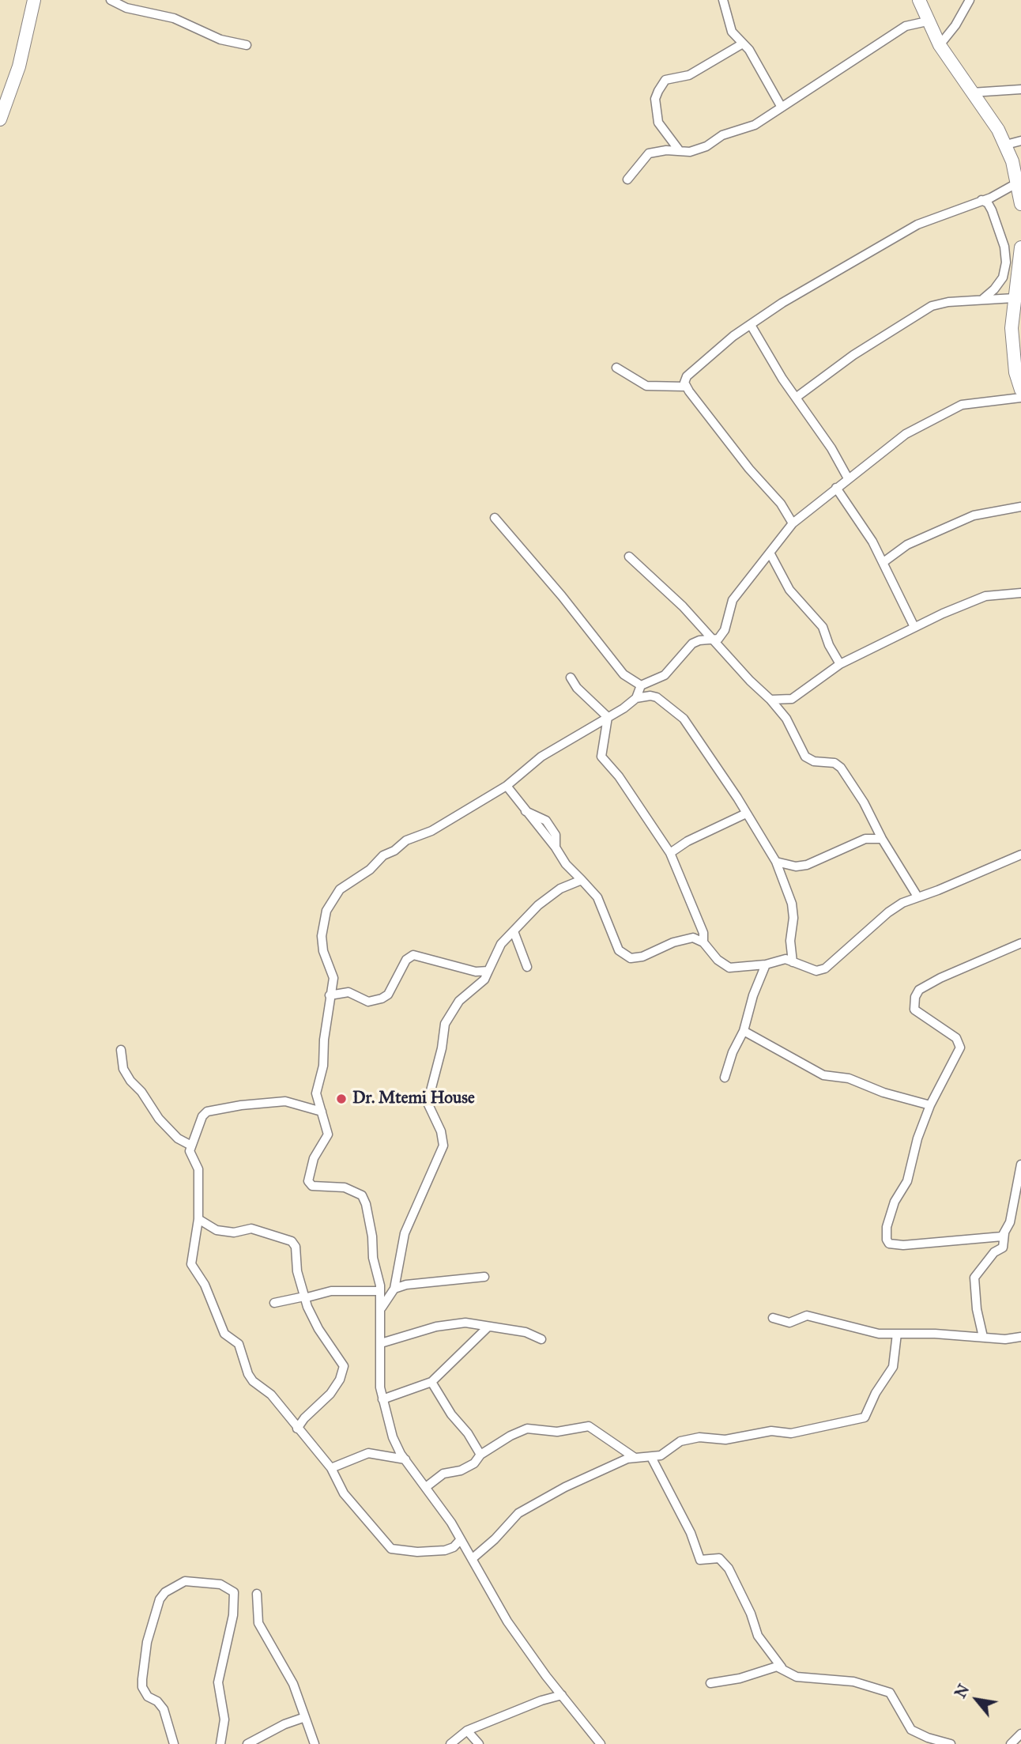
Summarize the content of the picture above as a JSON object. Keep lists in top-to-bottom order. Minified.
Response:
{"places":["Dr. Mtemi House"],"north":"top left"}
